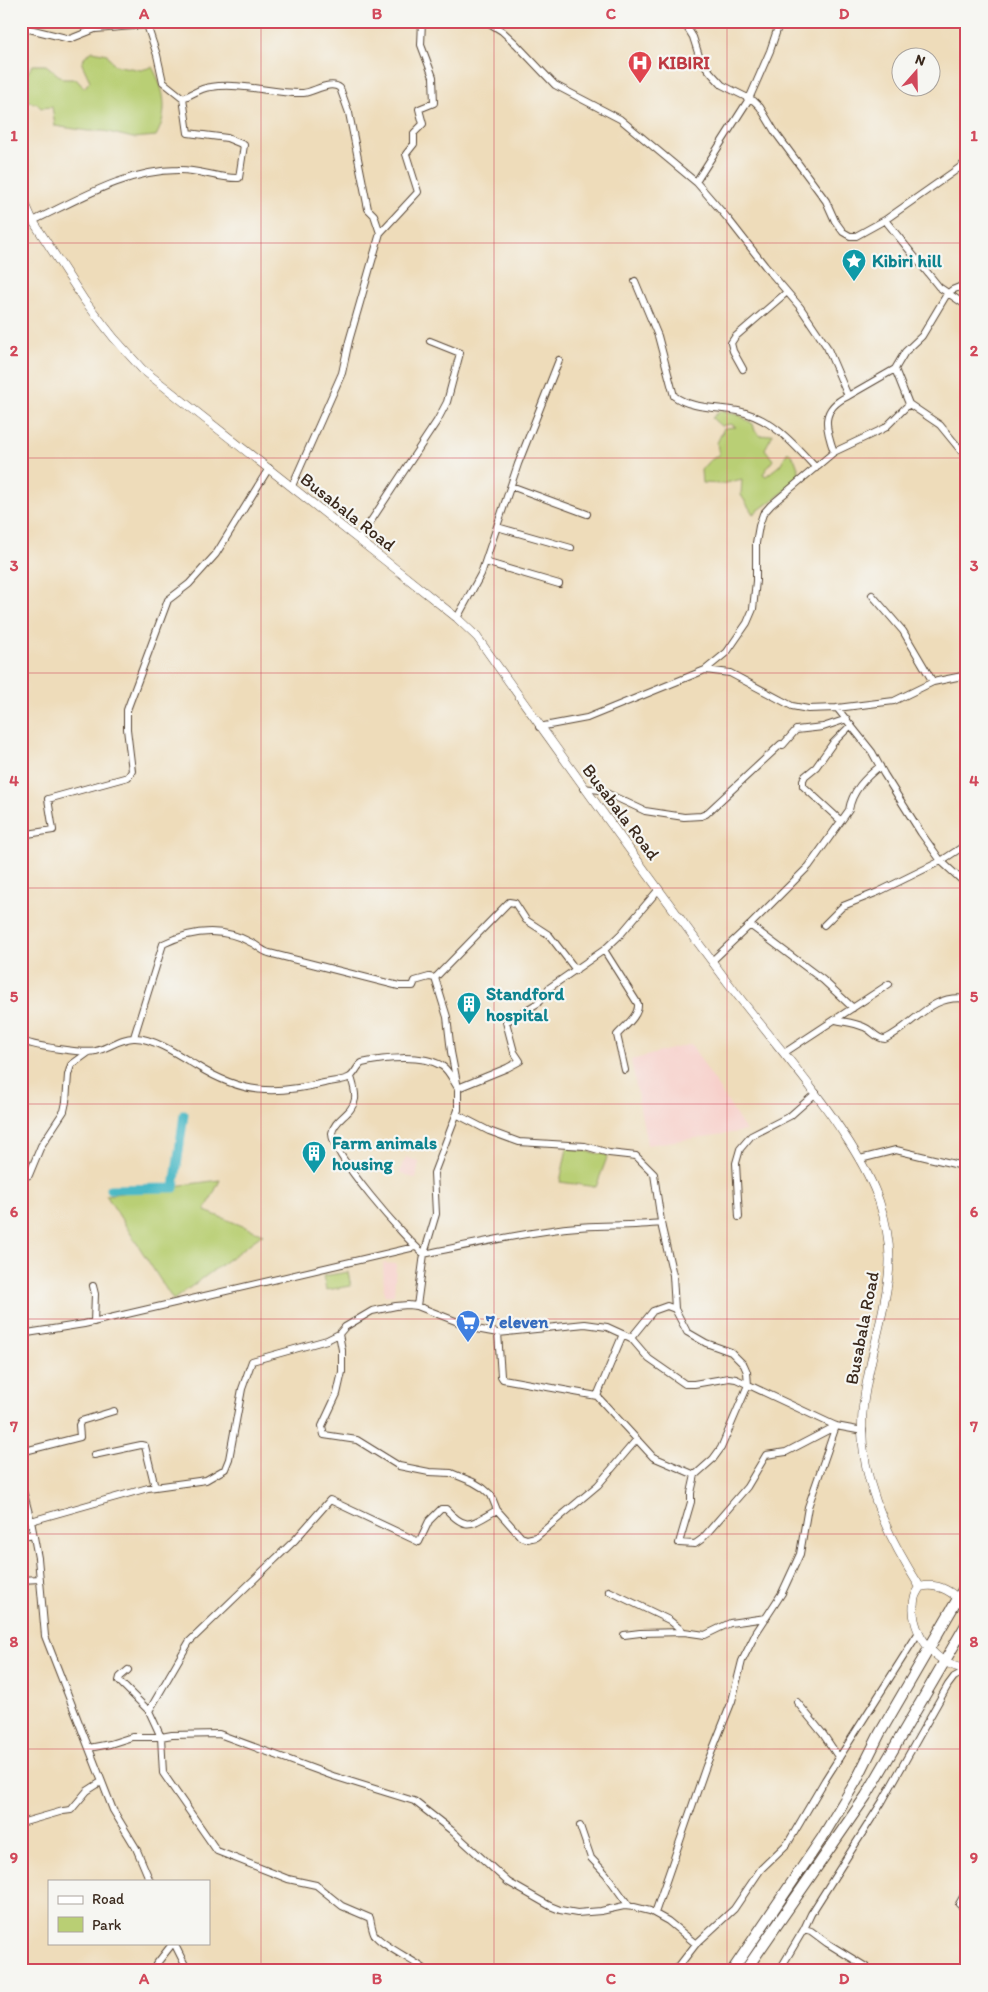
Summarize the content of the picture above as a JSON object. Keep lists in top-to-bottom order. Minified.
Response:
{"streets":{"street":["Busabala Road"]},"places":{"hospital":["KIBIRI"],"place":["Kibiri hill"],"building":["Standford hospital","Farm animals housing"],"supermarket":["7 eleven"]},"legend":["Road","Park"],"north":"top","grid":{"columns":["A","B","C","D"],"rows":["1","2","3","4","5","6","7","8","9"]}}
